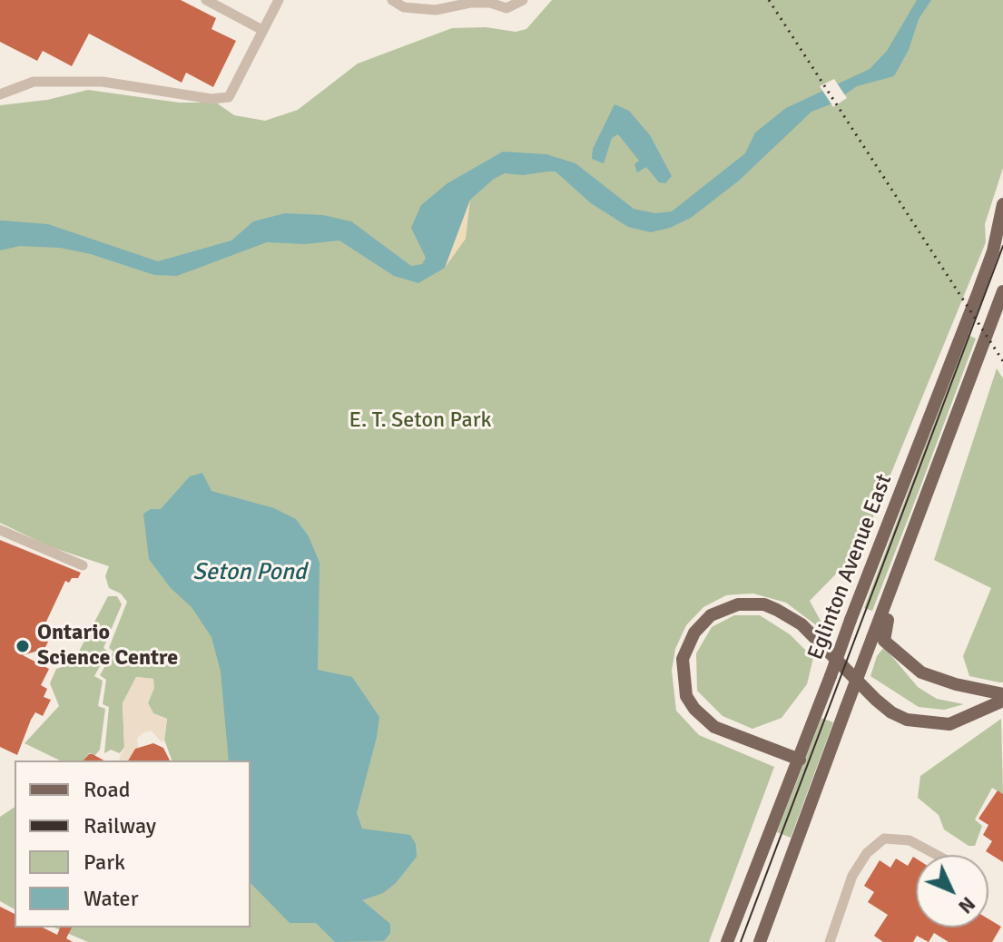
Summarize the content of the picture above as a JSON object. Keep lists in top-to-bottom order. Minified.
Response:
{"streets":{"main road":["Eglinton Avenue East"]},"water":["Seton Pond"],"parks":["E. T. Seton Park"],"places":["Ontario Science Centre"],"legend":["Road","Railway","Park","Water"],"north":"bottom right"}
